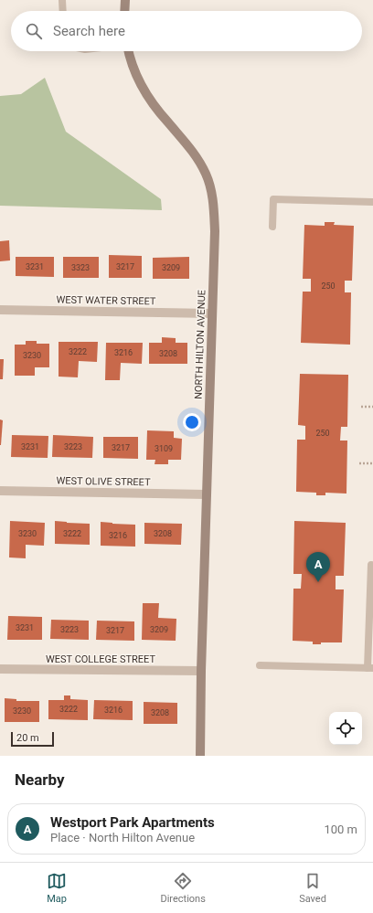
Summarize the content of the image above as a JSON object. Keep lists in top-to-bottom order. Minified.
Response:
{"streets":{"street":["WEST WATER STREET","NORTH HILTON AVENUE","WEST OLIVE STREET","WEST COLLEGE STREET"]},"crossings":[["WEST WATER STREET","NORTH HILTON AVENUE"],["NORTH HILTON AVENUE","WEST OLIVE STREET"],["NORTH HILTON AVENUE","WEST COLLEGE STREET"]],"house_numbers":["3231","3217","3323","3209","250","3222","3216","3208","3230","250","3231","3223","3217","3109","3230","3222","3208","3216","3231","3223","3209","3217","3222","3216","3230","3208"],"scale_bar":"20 m","page":{"search":"Search here","pins":"A","scale":"20 m","heading":"Nearby","list":[{"mark":"A","name":"Westport Park Apartments","note":"Place · North Hilton Avenue","value":"100 m"}],"nav":["Map","Directions","Saved"]}}
